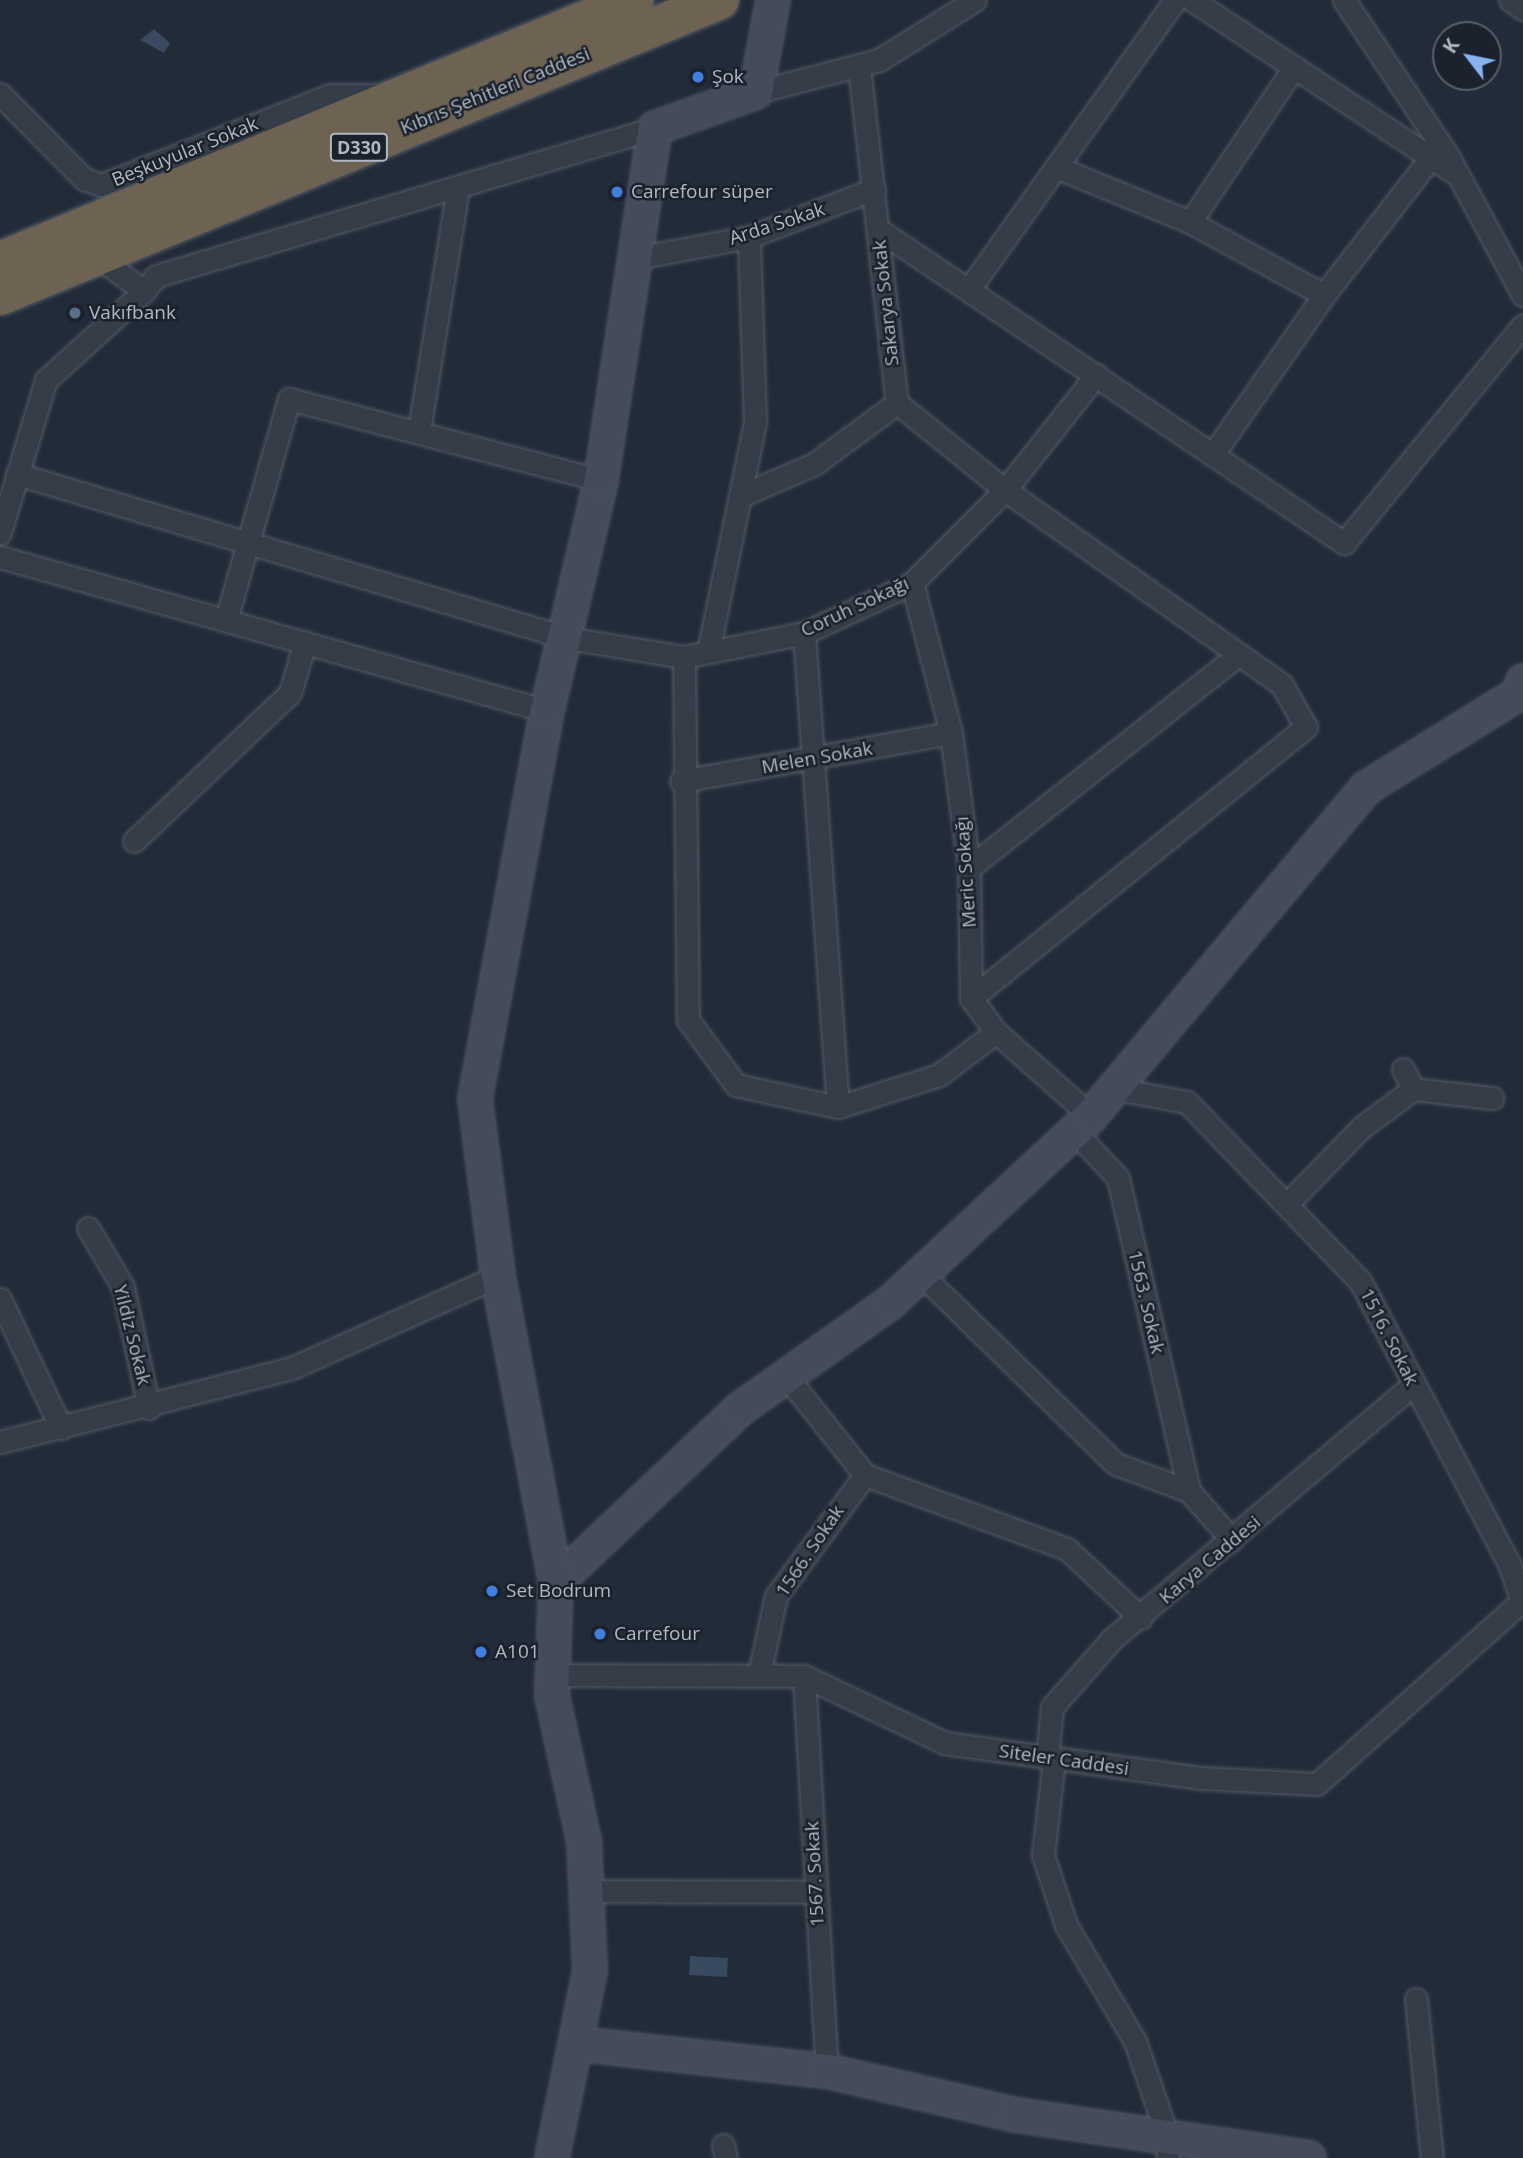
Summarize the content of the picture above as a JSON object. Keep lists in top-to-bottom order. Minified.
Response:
{"streets":{"highway":["Kıbrıs Şehitleri Caddesi","D330"],"street":["Beşkuyular Sokak","Arda Sokak","Sakarya Sokak","Coruh Sokağı","Melen Sokak","Meric Sokağı","1563. Sokak","Yildiz Sokak","1516. Sokak","1566. Sokak","Karya Caddesi","Siteler Caddesi","1567. Sokak"]},"crossings":[["Kıbrıs Şehitleri Caddesi","Beşkuyular Sokak"],["Arda Sokak","Sakarya Sokak"],["Coruh Sokağı","Meric Sokağı"],["Melen Sokak","Meric Sokağı"],["1516. Sokak","Karya Caddesi"],["1516. Sokak","Siteler Caddesi"],["1566. Sokak","Siteler Caddesi"],["1566. Sokak","1567. Sokak"],["Karya Caddesi","Siteler Caddesi"],["Siteler Caddesi","1567. Sokak"]],"places":["Şok","Carrefour süper","Vakıfbank","Set Bodrum","Carrefour","A101"],"north":"top left"}
